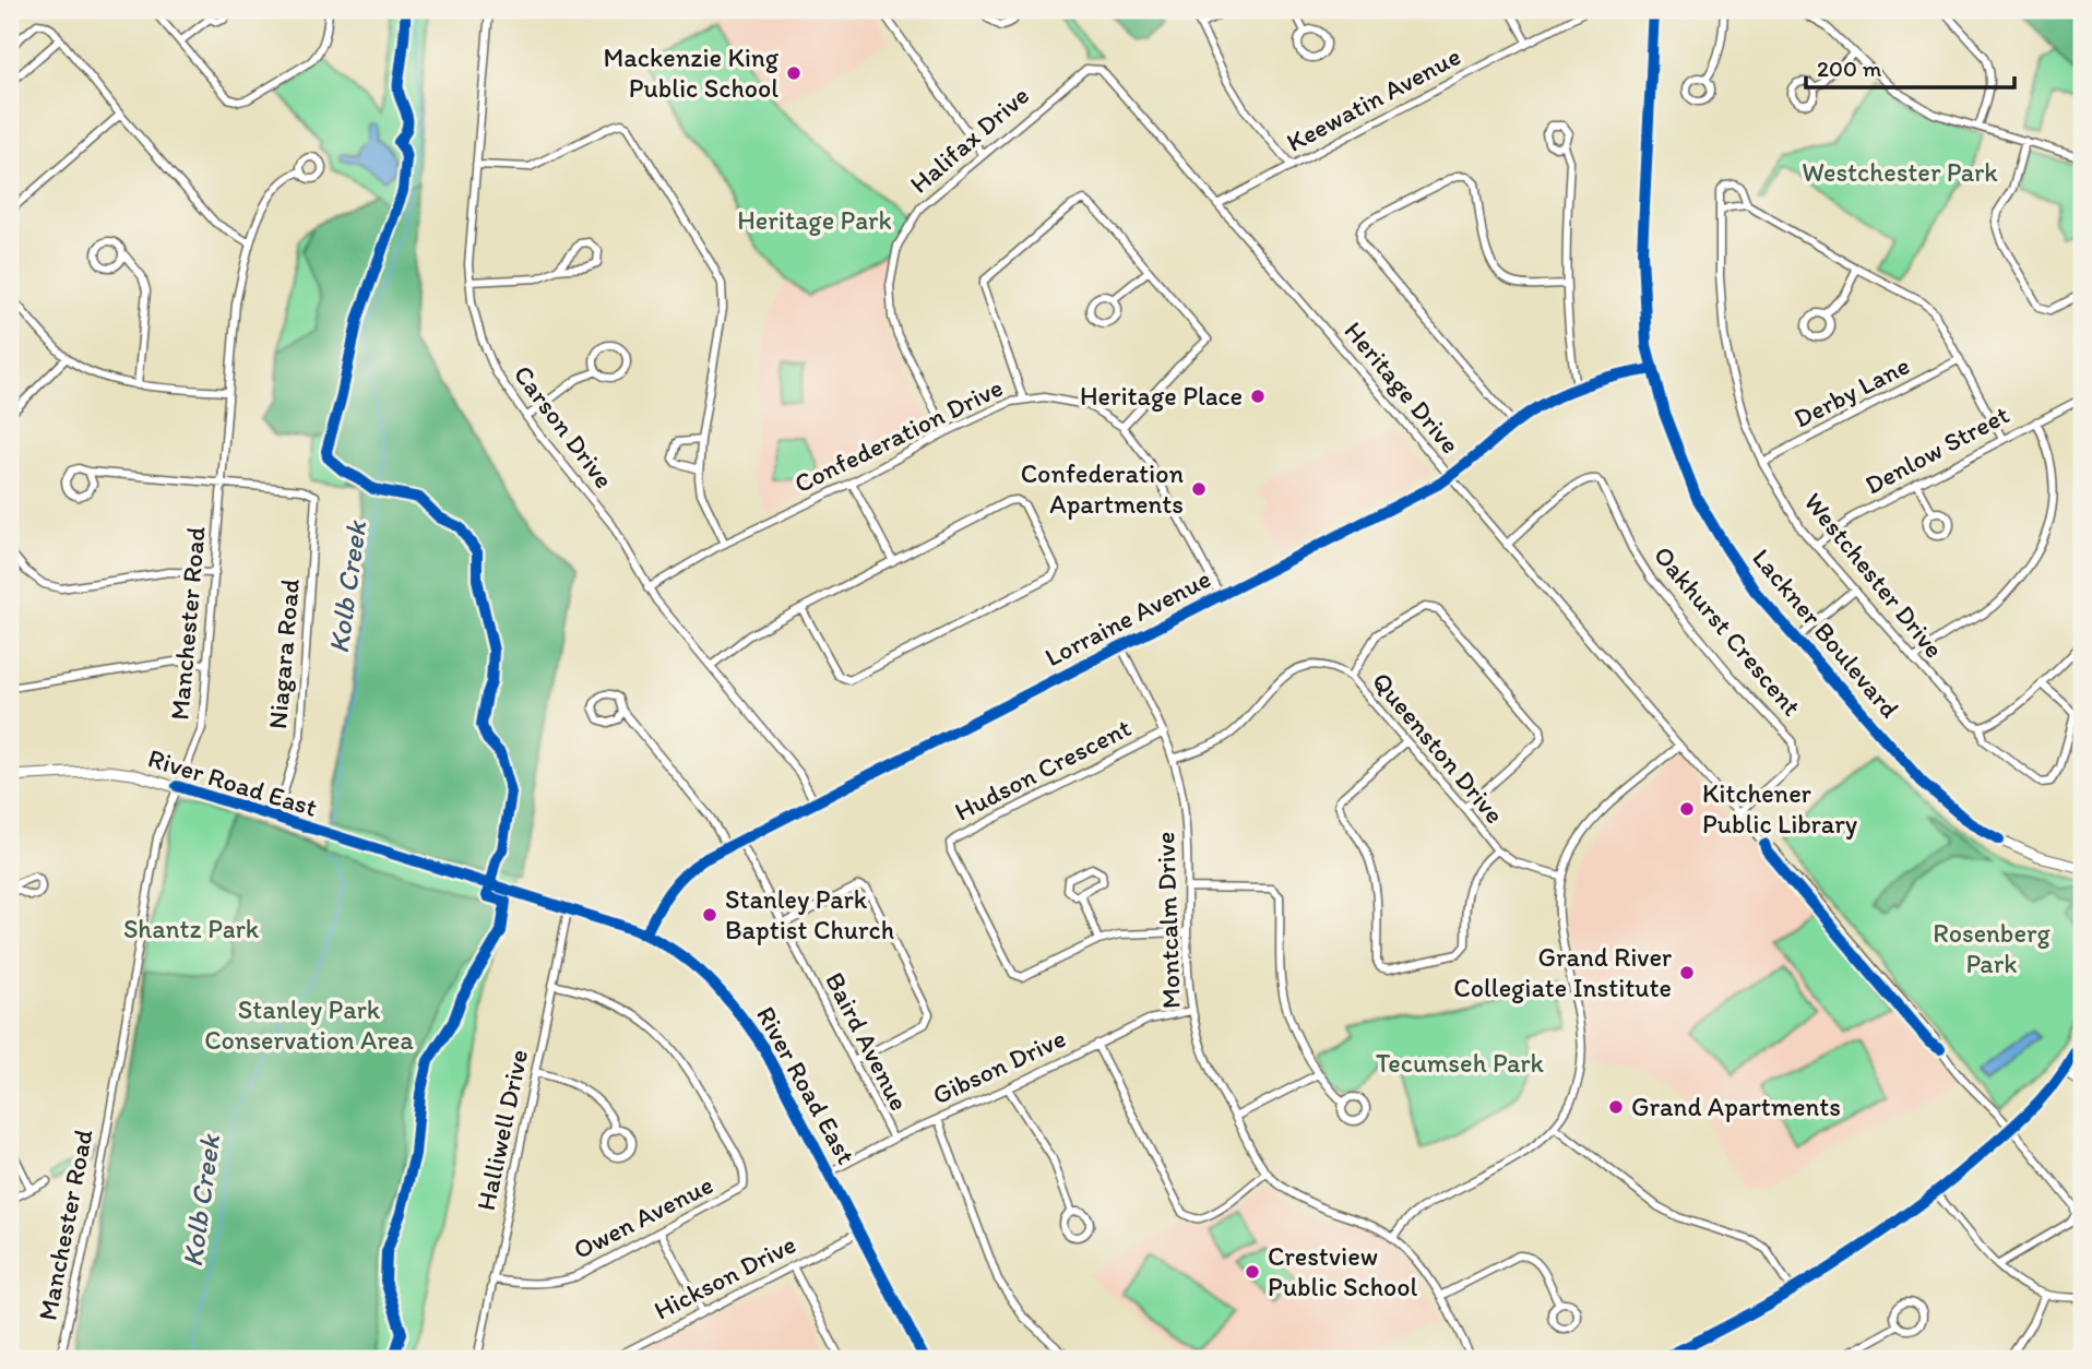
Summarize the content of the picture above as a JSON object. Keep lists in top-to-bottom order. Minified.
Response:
{"streets":{"street":["Keewatin Avenue","Halifax Drive","Heritage Drive","Derby Lane","Carson Drive","Confederation Drive","Denlow Street","Westchester Drive","Lorraine Avenue","Manchester Road","Oakhurst Crescent","Lackner Boulevard","Niagara Road","Queenston Drive","Hudson Crescent","River Road East","Montcalm Drive","Baird Avenue","Gibson Drive","Halliwell Drive","Owen Avenue","Hickson Drive"]},"crossings":[["Keewatin Avenue","Heritage Drive"],["Halifax Drive","Heritage Drive"],["Halifax Drive","Confederation Drive"],["Heritage Drive","Lorraine Avenue"],["Heritage Drive","Oakhurst Crescent"],["Derby Lane","Westchester Drive"],["Carson Drive","Confederation Drive"],["Carson Drive","Lorraine Avenue"],["Confederation Drive","Lorraine Avenue"],["Denlow Street","Westchester Drive"],["Lorraine Avenue","Lackner Boulevard"],["Lorraine Avenue","River Road East"],["Lorraine Avenue","Montcalm Drive"],["Lorraine Avenue","Baird Avenue"],["Manchester Road","Niagara Road"],["Manchester Road","River Road East"],["Niagara Road","River Road East"],["Queenston Drive","Montcalm Drive"],["Hudson Crescent","Montcalm Drive"],["River Road East","Gibson Drive"],["River Road East","Halliwell Drive"],["River Road East","Hickson Drive"],["Montcalm Drive","Gibson Drive"],["Baird Avenue","Gibson Drive"],["Halliwell Drive","Owen Avenue"]],"water":["Kolb Creek"],"parks":["Westchester Park","Heritage Park","Shantz Park","Rosenberg Park","Stanley Park Conservation Area","Tecumseh Park"],"places":["Mackenzie King Public School","Heritage Place","Confederation Apartments","Kitchener Public Library","Stanley Park Baptist Church","Grand River Collegiate Institute","Grand Apartments","Crestview Public School"],"scale_bar":"200 m"}
